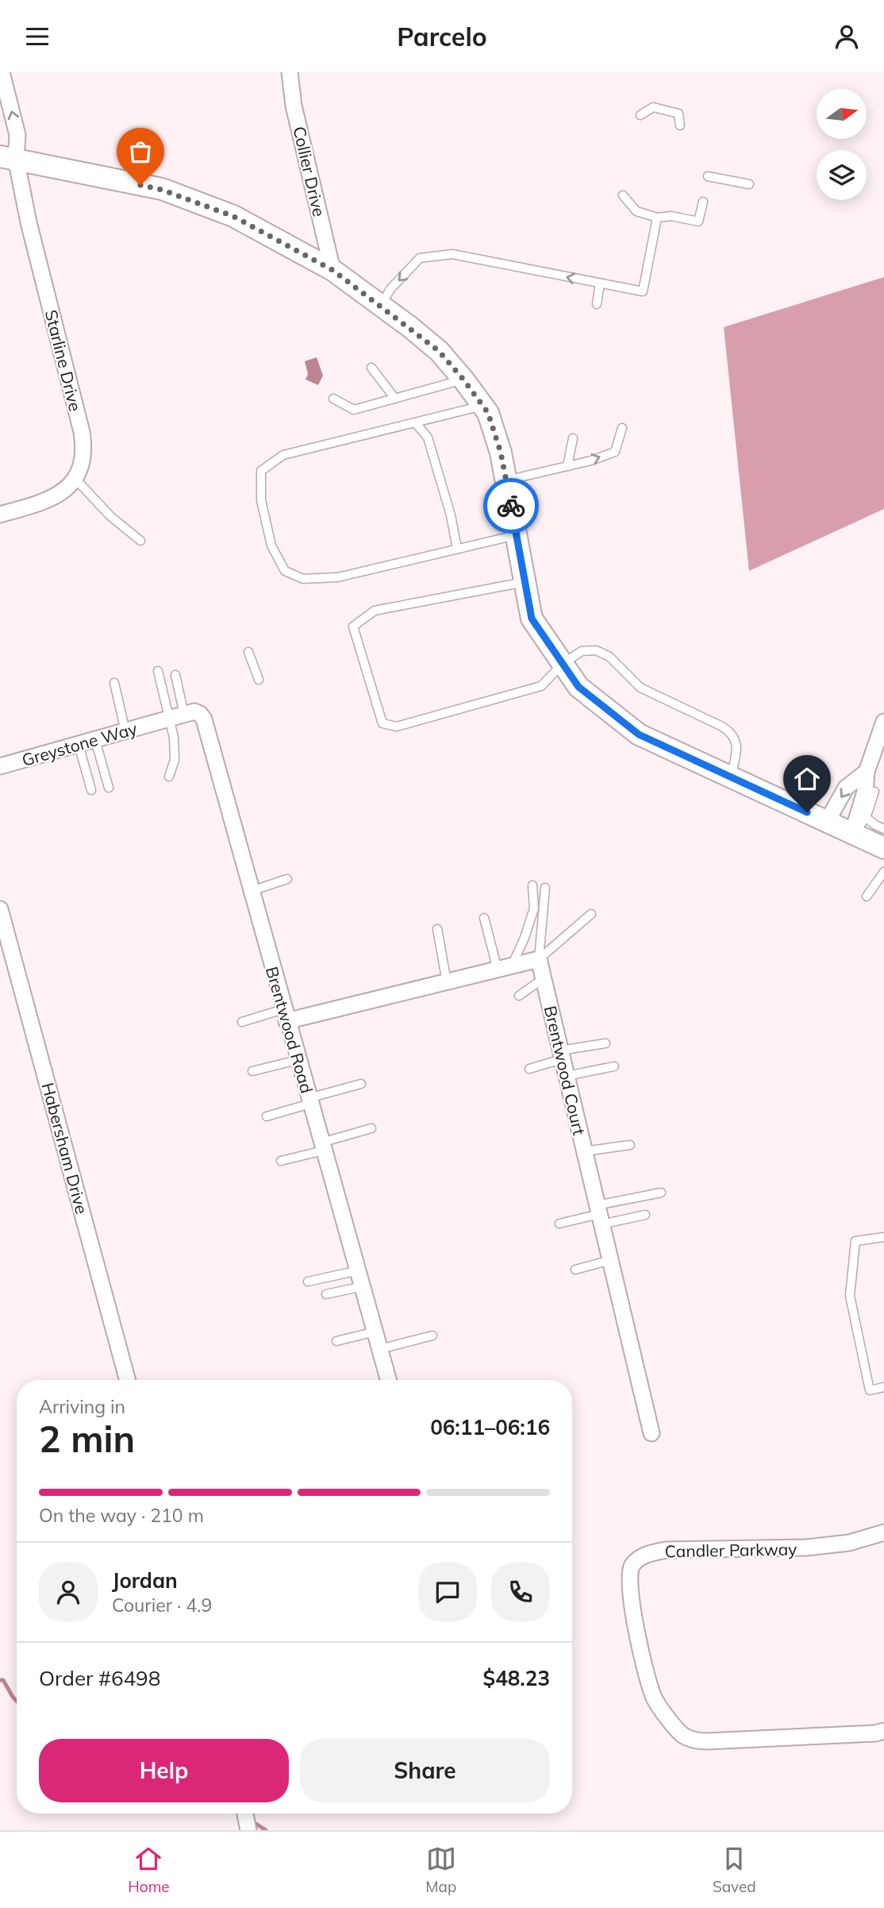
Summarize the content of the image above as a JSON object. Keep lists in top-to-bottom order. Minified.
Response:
{"streets":{"street":["Collier Drive","Starline Drive","Greystone Way","Brentwood Road","Brentwood Court","Habersham Drive","Candler Parkway"]},"crossings":[["Greystone Way","Brentwood Road"]],"north":"right","page":{"header":"Parcelo","heading":["2 min","Arriving in","06:11–06:16"],"panel":["Jordan","Courier · 4.9","Order #6498","$48.23"],"bar":"On the way · 210 m","buttons":["Help","Share"],"tabs":["Home","Map","Saved"]}}
